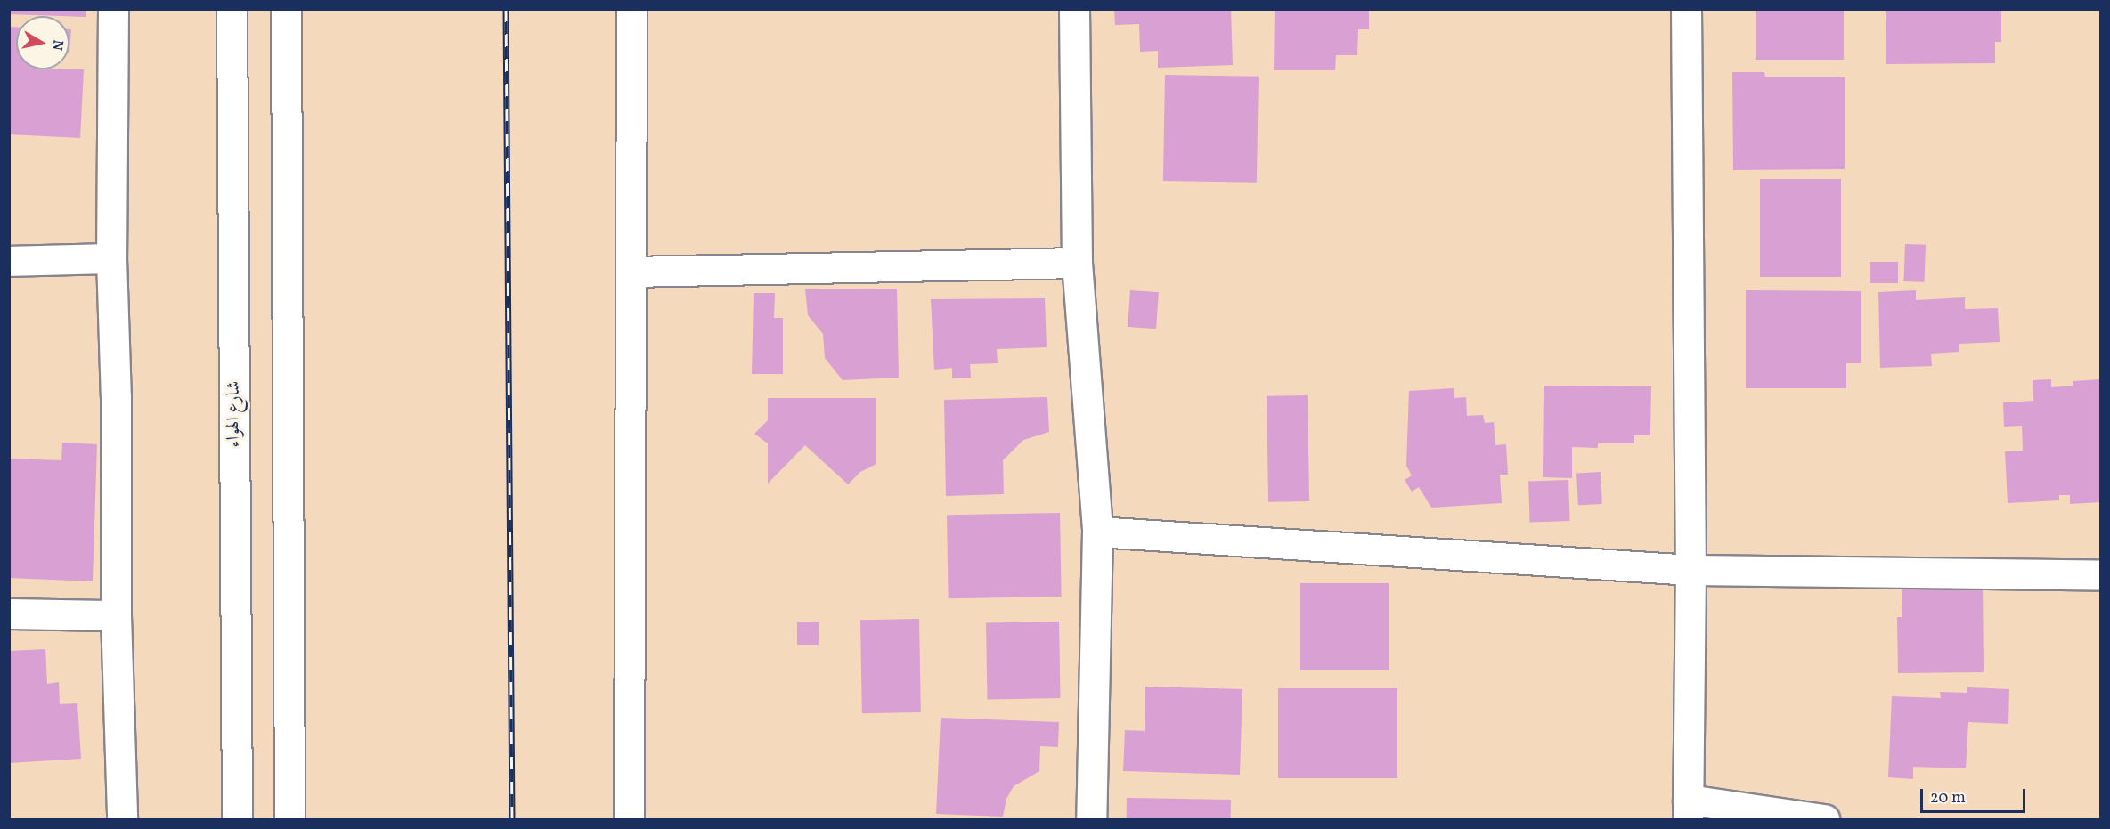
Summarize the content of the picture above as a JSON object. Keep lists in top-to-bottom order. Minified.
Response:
{"streets":{"main road":["شارع الهواء"]},"scale_bar":"20 m","north":"right"}
